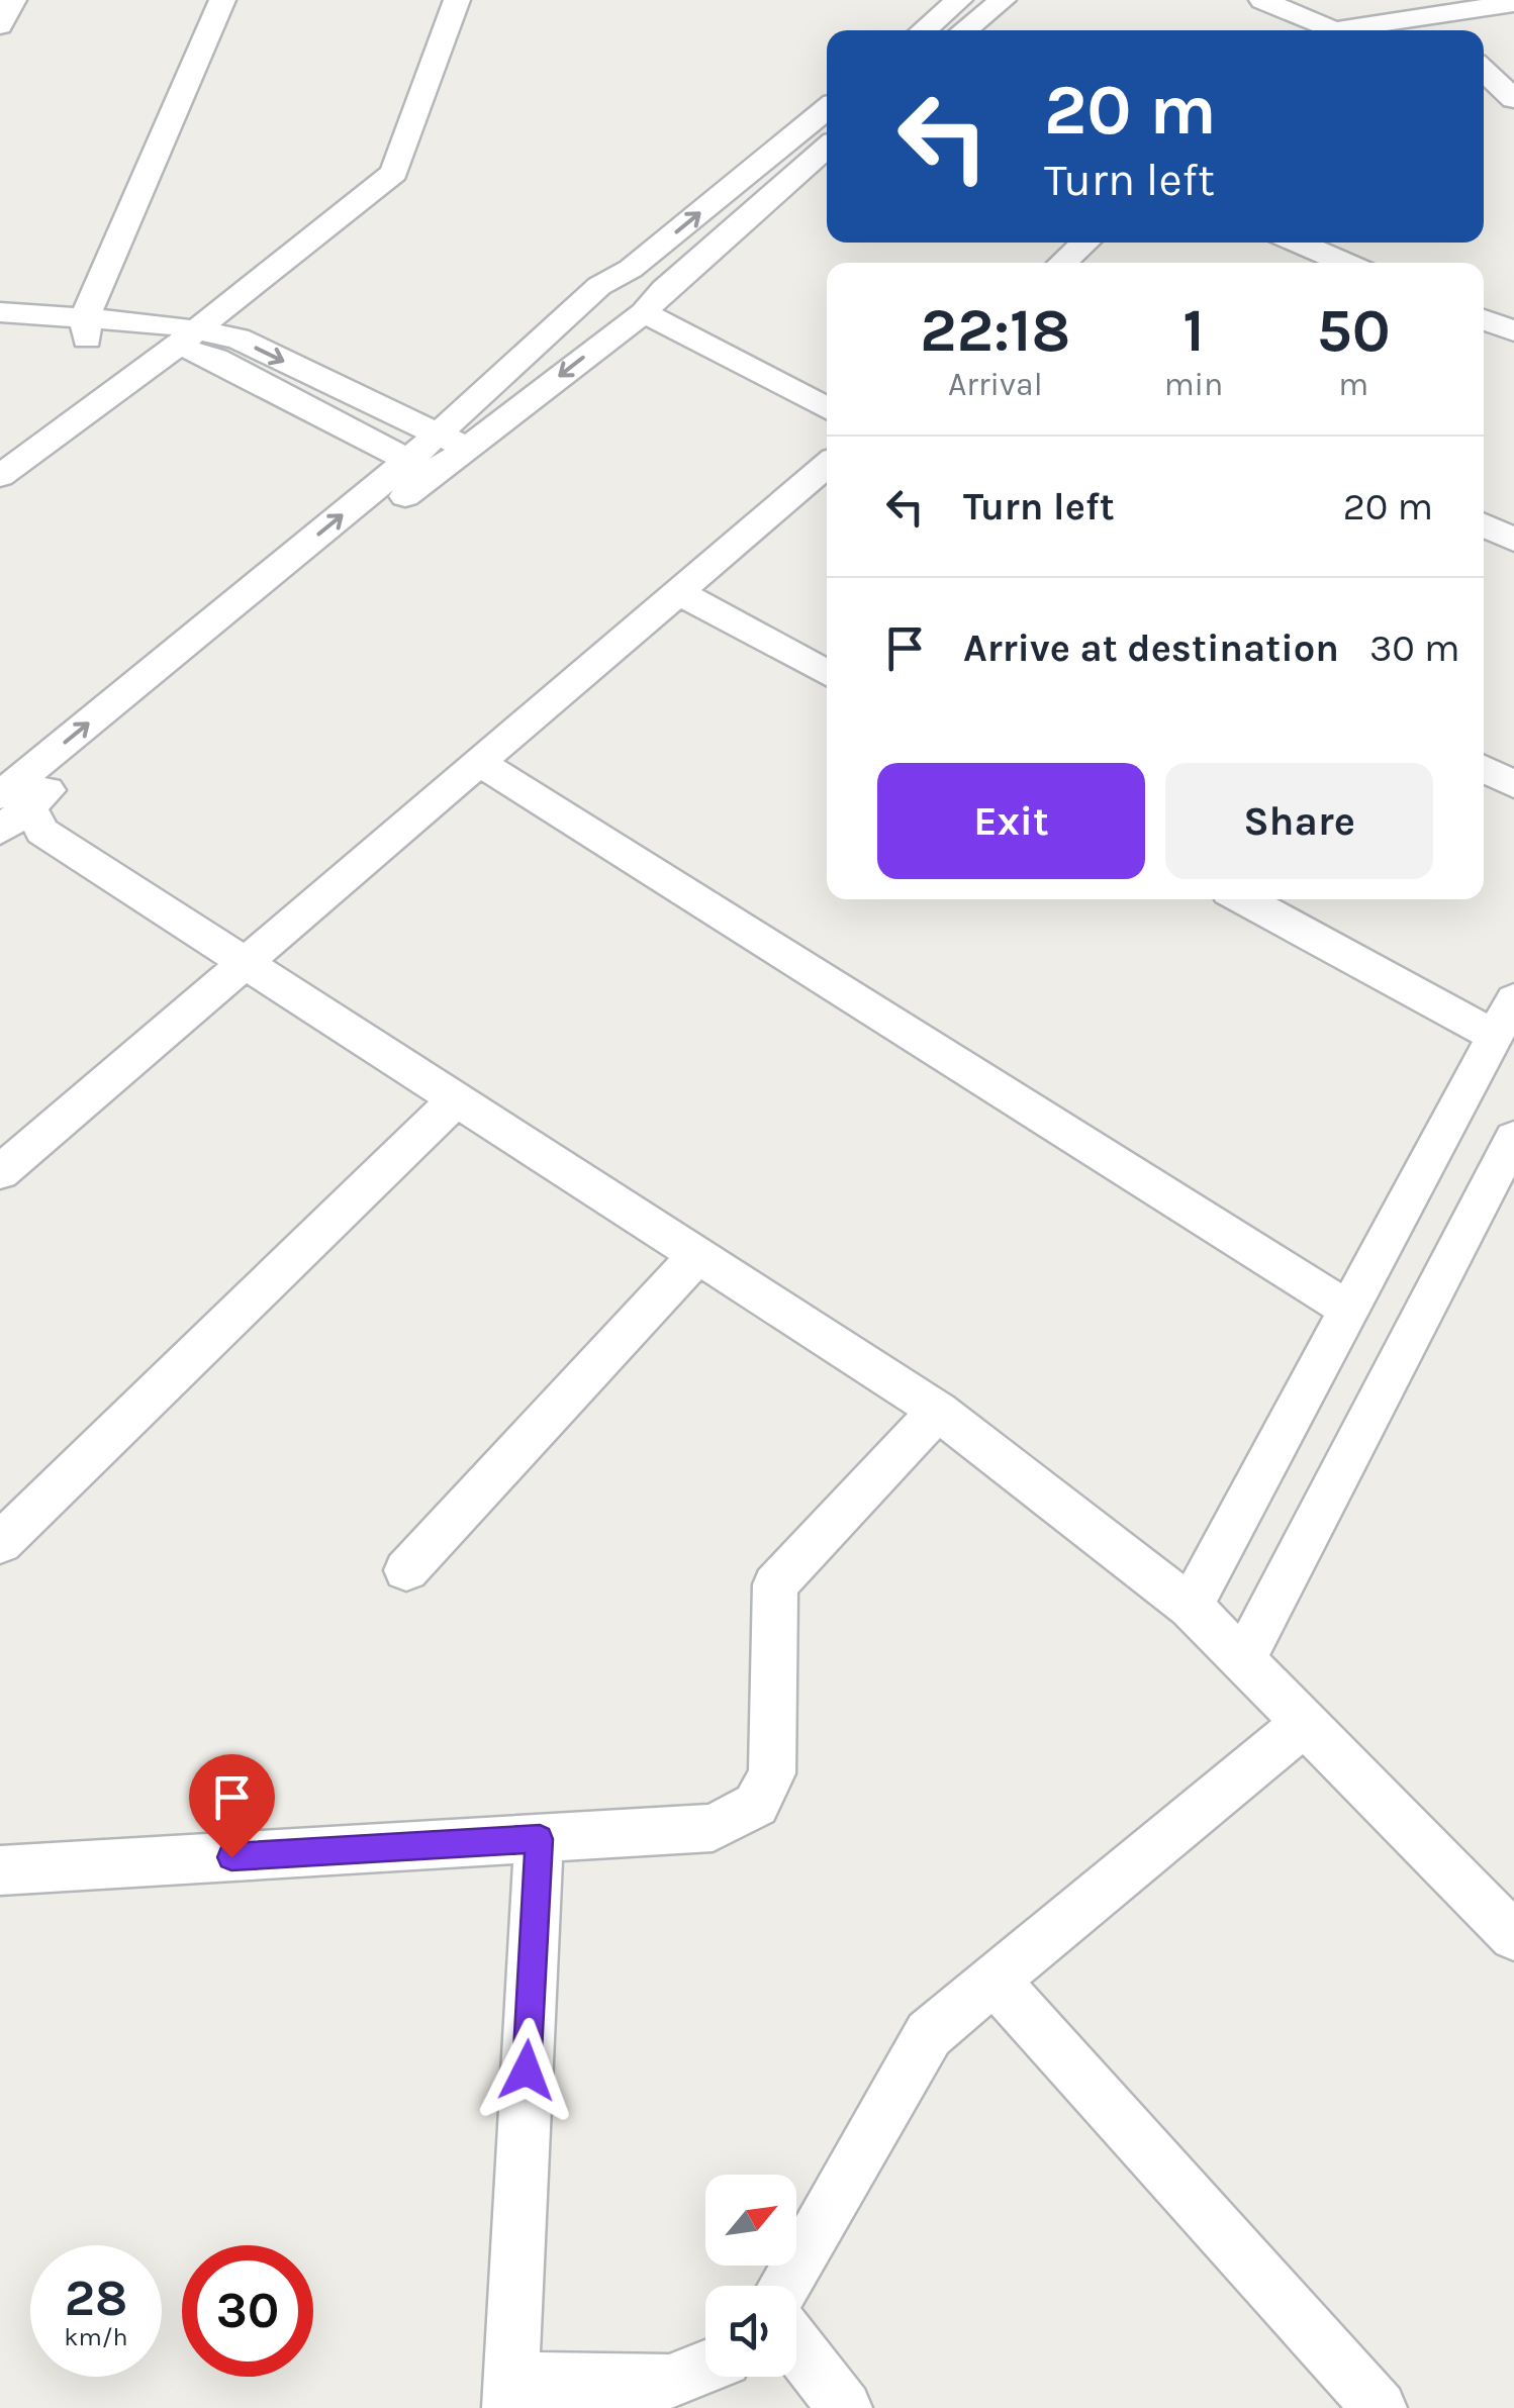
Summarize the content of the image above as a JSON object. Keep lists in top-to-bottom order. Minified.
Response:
{"north":"top right","page":{"turn":["20 m","Turn left"],"eta":["22:18","Arrival","1","min","50","m"],"list":[{"name":"Turn left","value":"20 m"},{"name":"Arrive at destination","value":"30 m"}],"buttons":["Exit","Share"],"speed":"28 km/h","limit":"30"}}
